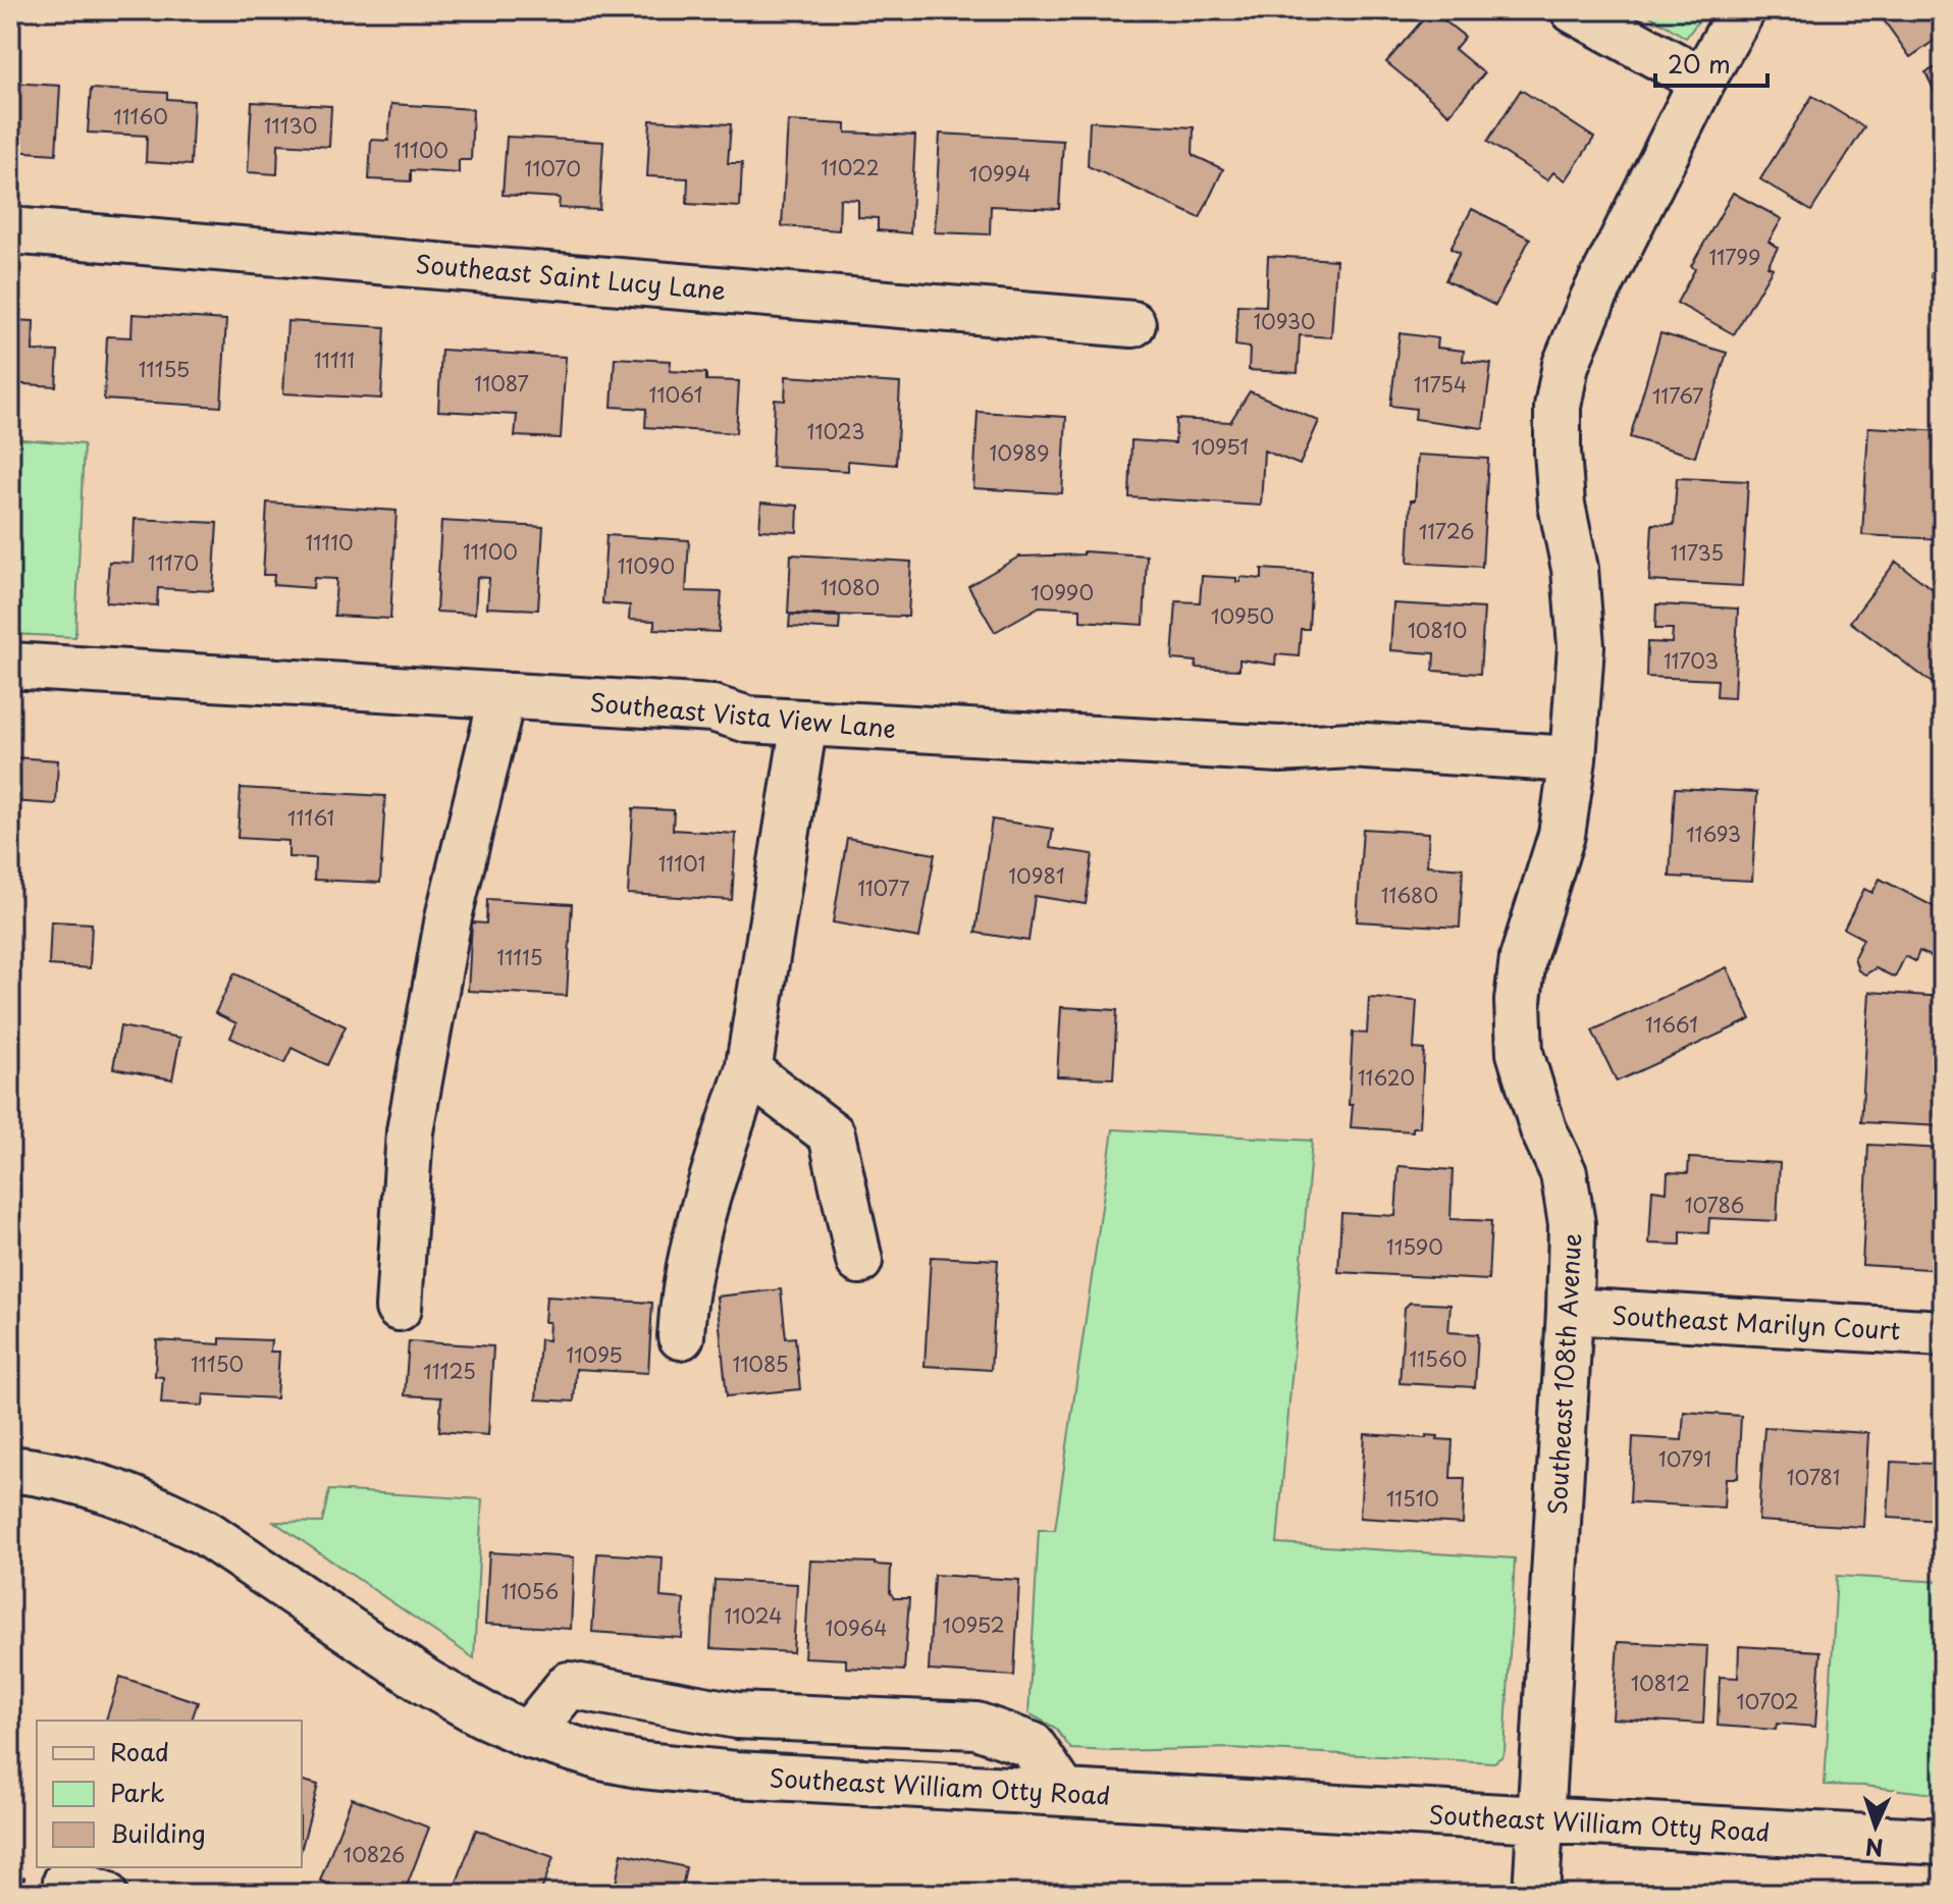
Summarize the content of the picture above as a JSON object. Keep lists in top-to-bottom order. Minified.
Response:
{"streets":{"street":["Southeast Saint Lucy Lane","Southeast Vista View Lane","Southeast Marilyn Court","Southeast 108th Avenue","Southeast William Otty Road"]},"crossings":[["Southeast Vista View Lane","Southeast 108th Avenue"],["Southeast Marilyn Court","Southeast 108th Avenue"],["Southeast 108th Avenue","Southeast William Otty Road"]],"house_numbers":["11160","11130","11100","11022","11070","10994","11799","10930","11111","11155","11087","11754","11061","11767","11023","10951","10989","11726","11110","11100","11735","11170","11090","11080","10990","10950","10810","11703","11161","11693","11101","10981","11077","11680","11115","11661","11620","10786","11590","11095","11560","11150","11085","11125","10791","10781","11510","11056","11024","10952","10964","10812","10702","10826"],"legend":["Road","Park","Building"],"scale_bar":"20 m","north":"bottom"}
